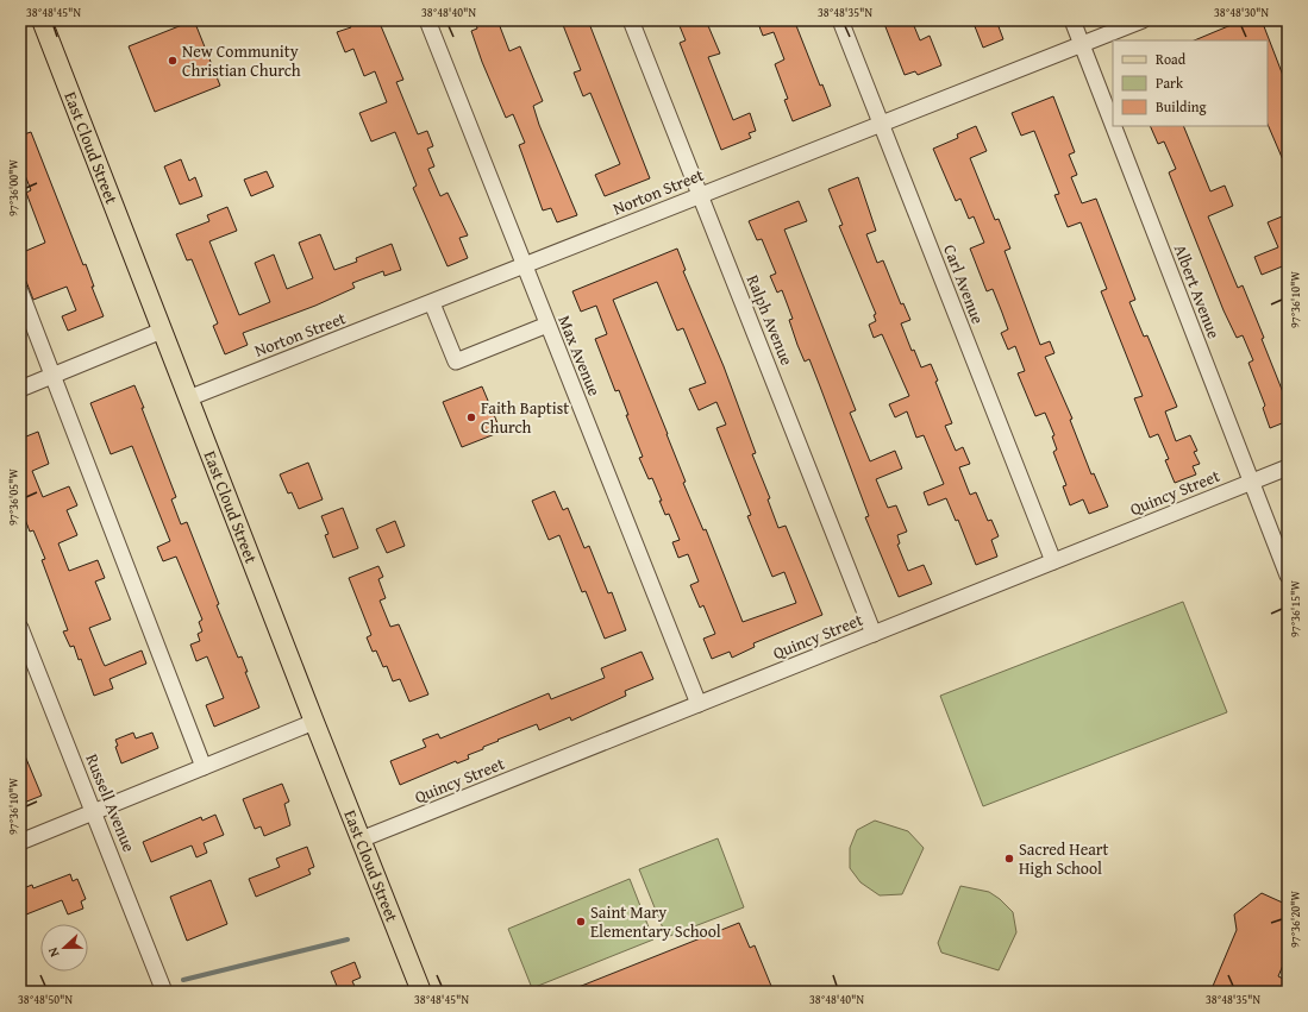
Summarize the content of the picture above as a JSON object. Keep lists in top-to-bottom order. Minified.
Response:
{"streets":{"main road":["East Cloud Street"],"street":["Norton Street","Carl Avenue","Albert Avenue","Ralph Avenue","Max Avenue","Quincy Street","Russell Avenue"]},"crossings":[["East Cloud Street","Norton Street"],["East Cloud Street","Quincy Street"],["Norton Street","Carl Avenue"],["Norton Street","Albert Avenue"],["Norton Street","Ralph Avenue"],["Norton Street","Max Avenue"],["Carl Avenue","Quincy Street"],["Albert Avenue","Quincy Street"],["Ralph Avenue","Quincy Street"],["Max Avenue","Quincy Street"]],"places":["New Community Christian Church","Faith Baptist Church","Sacred Heart High School","Saint Mary Elementary School"],"legend":["Road","Park","Building"],"north":"left","coordinates":["38°48'45\"N","38°48'40\"N","38°48'35\"N","38°48'30\"N","97°36'00\"W","97°36'10\"W","97°36'05\"W","97°36'15\"W","97°36'20\"W","38°48'50\"N"]}
